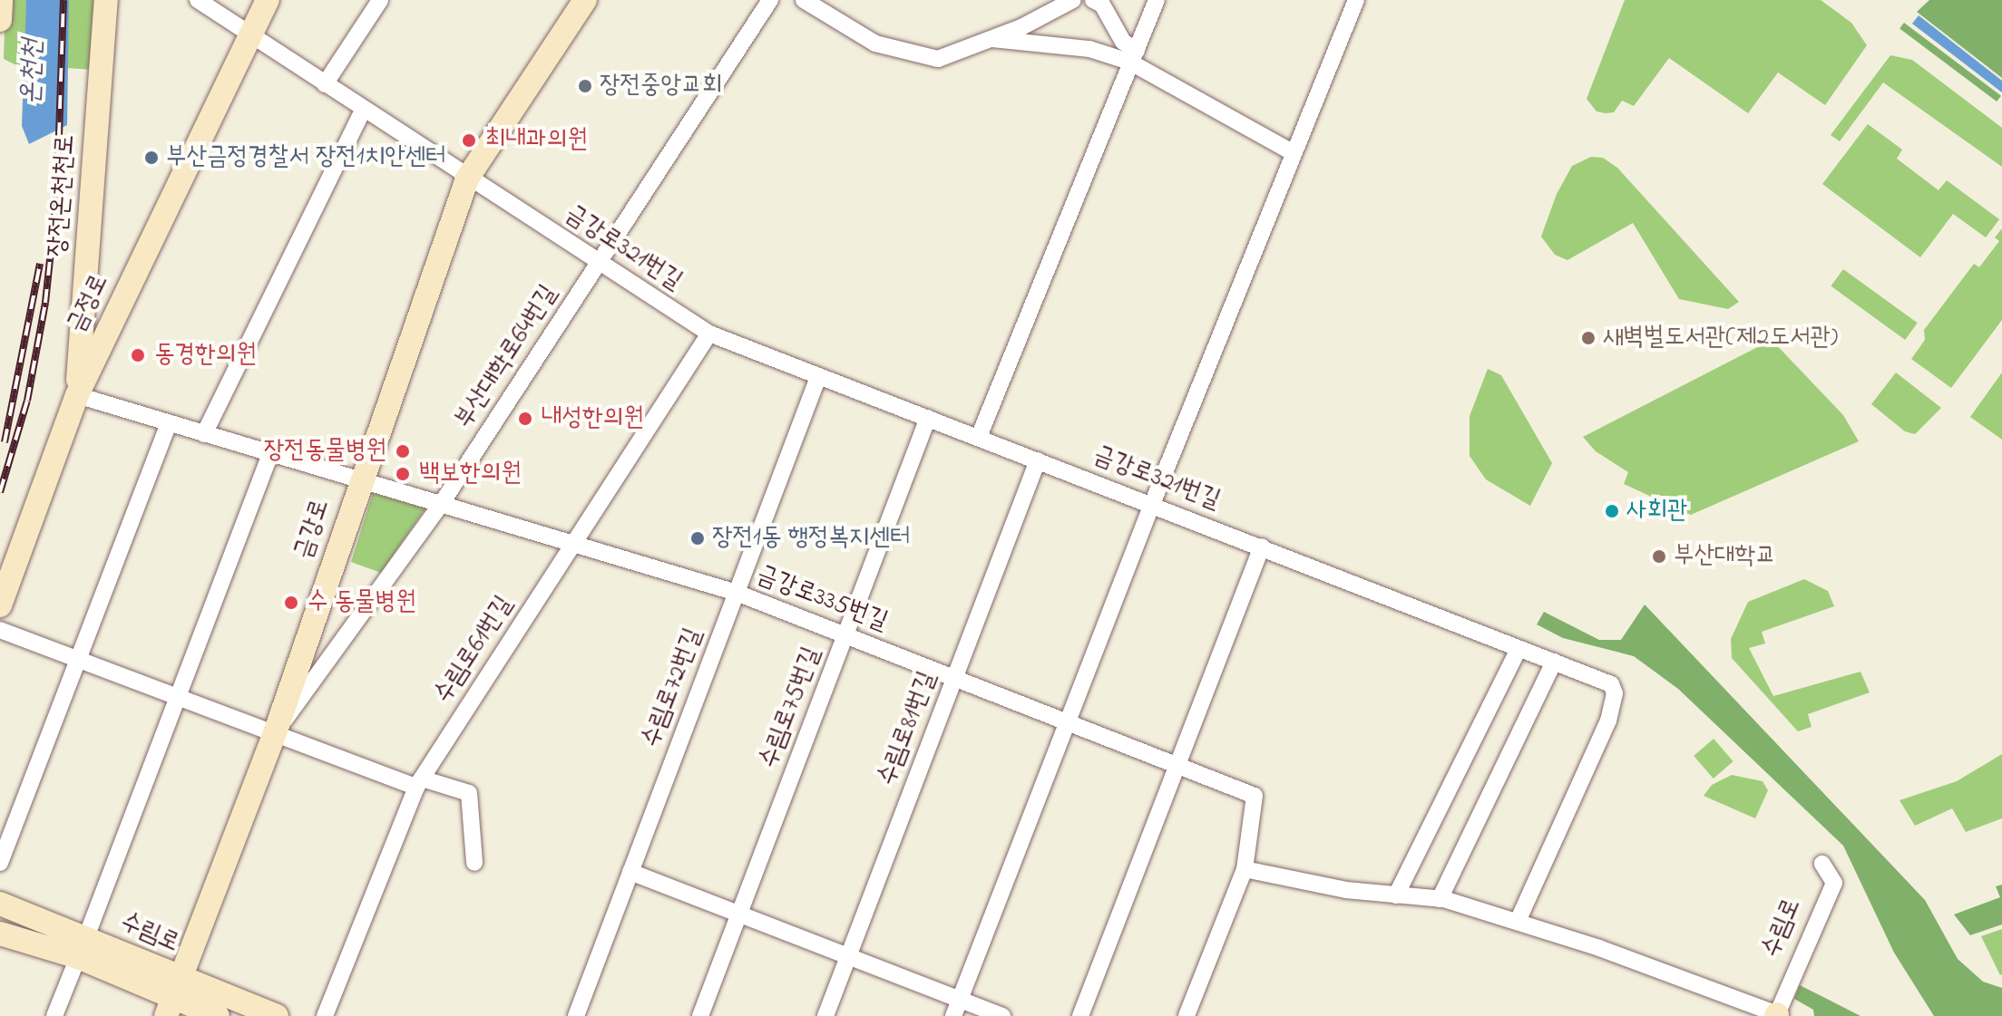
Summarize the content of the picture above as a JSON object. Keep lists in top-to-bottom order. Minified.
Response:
{"streets":{"main road":["장전온천천로","금정로","금강로","수림로"],"street":["금강로321번길","부산대학로64번길","금강로335번길","수림로61번길","수림로72번길","수림로75번길","수림로81번길"]},"crossings":[["장전온천천로","금정로"],["장전온천천로","금강로335번길"],["금강로321번길","부산대학로64번길"],["금강로321번길","금강로"],["금강로321번길","수림로61번길"],["금강로321번길","수림로72번길"],["금강로321번길","수림로75번길"],["금강로321번길","수림로81번길"],["금정로","금강로335번길"],["부산대학로64번길","금강로"],["부산대학로64번길","금강로335번길"],["금강로","금강로335번길"],["금강로","수림로"],["금강로335번길","수림로61번길"],["금강로335번길","수림로72번길"],["금강로335번길","수림로75번길"],["금강로335번길","수림로81번길"]],"water":["온천천"],"places":["장전중앙교회","최내과의원","부산금정경찰서 장전1치안센터","새벽벌도서관(제2도서관)","동경한의원","내성한의원","장전동물병원","백보한의원","사회관","장전1동 행정복지센터","부산대학교","수 동물병원"]}
